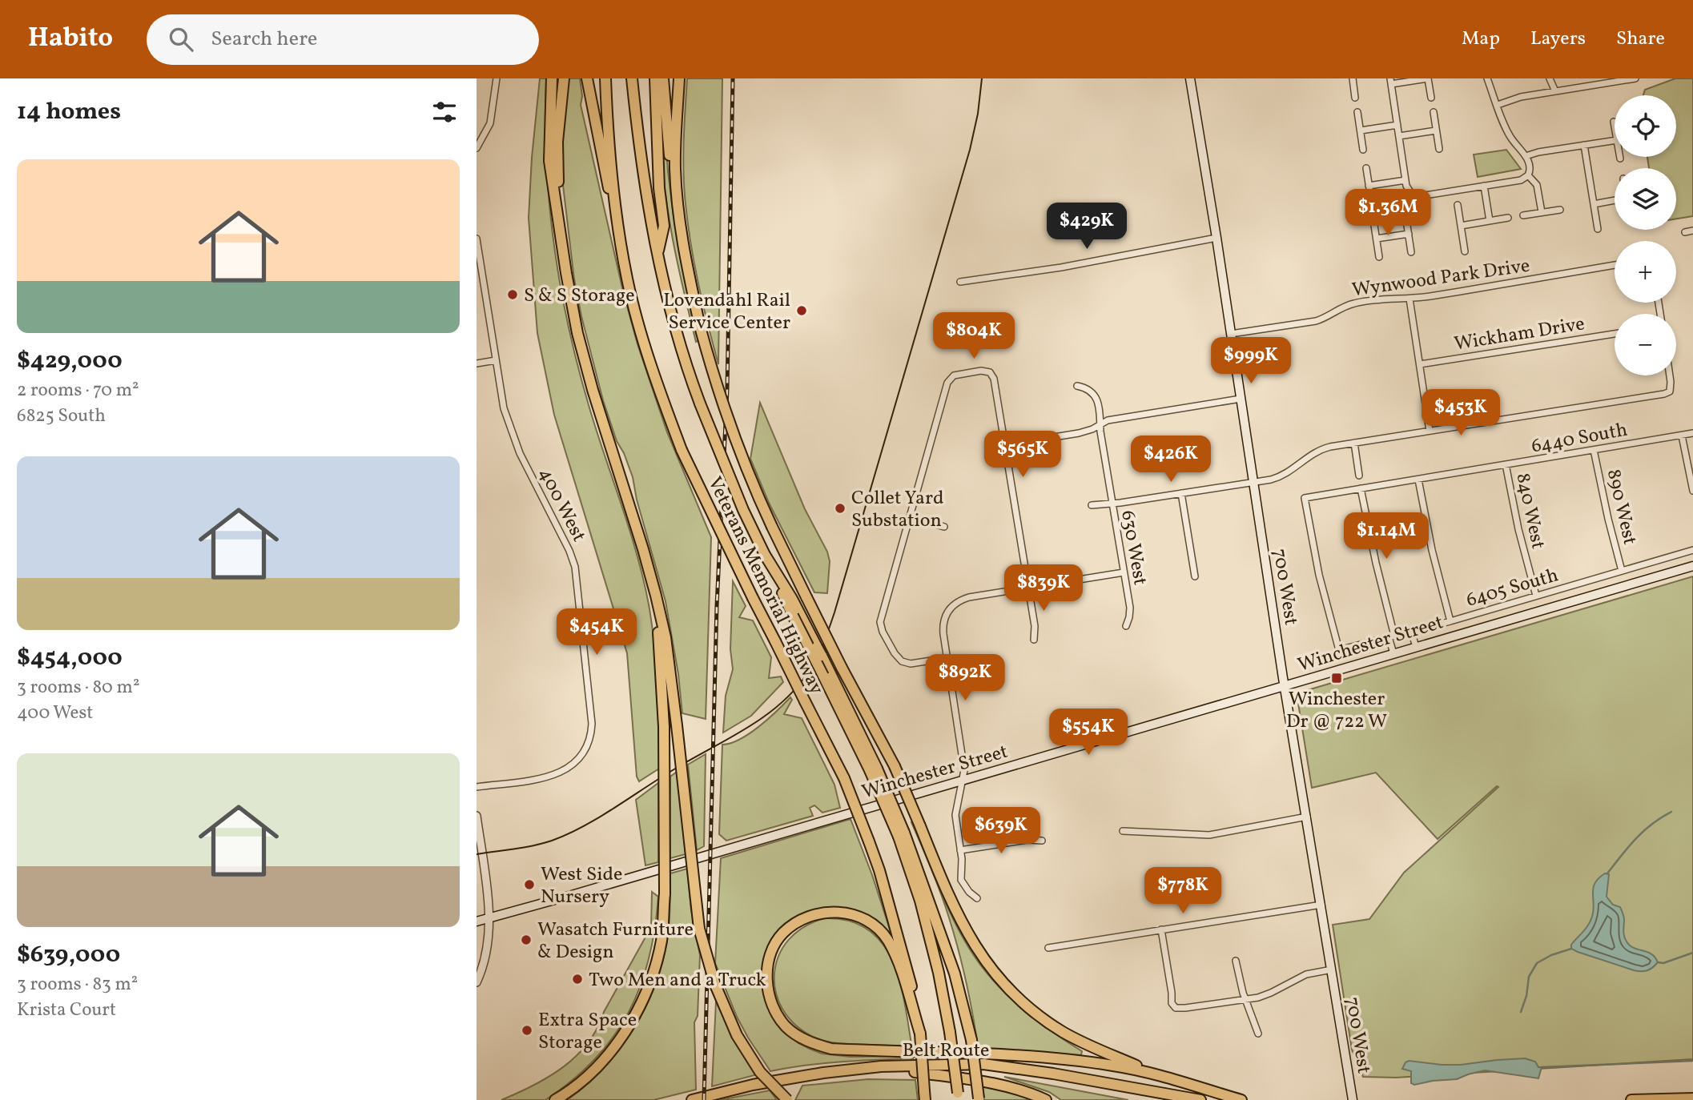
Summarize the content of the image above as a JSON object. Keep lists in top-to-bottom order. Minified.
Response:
{"streets":{"highway":["Veterans Memorial Highway","Belt Route"],"main road":["700 West","Winchester Street"],"street":["Wynwood Park Drive","Wickham Drive","6440 South","400 West","890 West","840 West","630 West","6405 South"]},"crossings":[["Wynwood Park Drive","700 West"],["6440 South","890 West"],["6440 South","840 West"],["6440 South","6405 South"],["890 West","6405 South"],["840 West","6405 South"],["700 West","Winchester Street"]],"places":{"other":["S & S Storage","Lovendahl Rail Service Center","Collet Yard Substation","West Side Nursery","Wasatch Furniture & Design","Two Men and a Truck","Extra Space Storage"],"transit":["Winchester Dr @ 722 W"]},"page":{"header":"Habito","search":"Search here","nav":["Map","Layers","Share"],"heading":"14 homes","map_buttons":["+","−"],"list":[{"name":"$429,000","note":"2 rooms · 70 m² · 6825 South"},{"name":"$454,000","note":"3 rooms · 80 m² · 400 West"},{"name":"$639,000","note":"3 rooms · 83 m² · Krista Court"}],"price":["$1.36M","$429K","$804K","$999K","$453K","$565K","$426K","$1.14M","$839K","$454K","$892K","$554K","$639K","$778K"]}}
